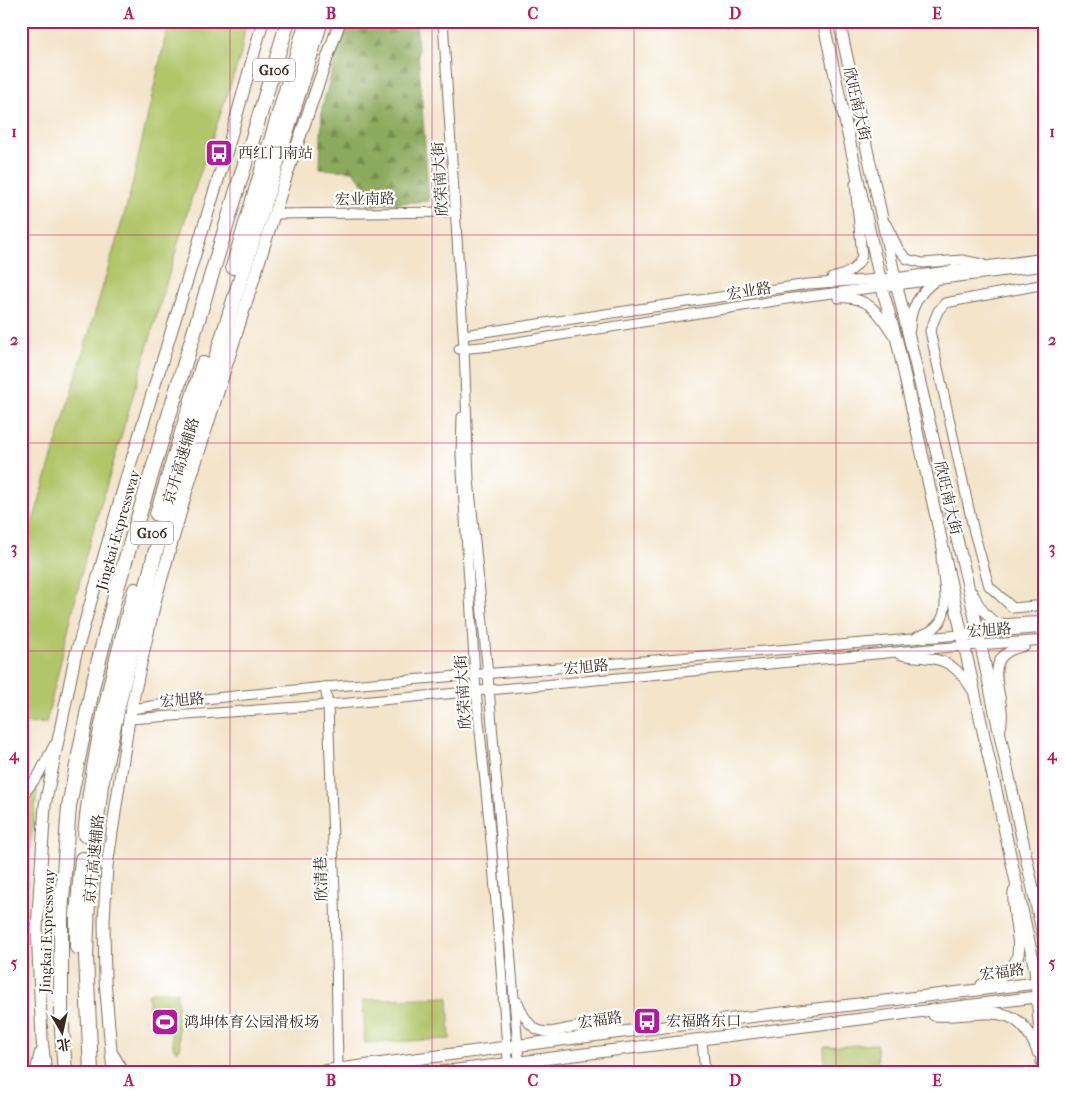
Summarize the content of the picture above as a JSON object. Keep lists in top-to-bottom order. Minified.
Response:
{"streets":{"highway":["G106","Jingkai Expressway"],"main road":["欣旺南大街","京开高速辅路","宏福路"],"street":["欣荣南大街","宏业南路","宏业路","宏旭路","欣清巷"]},"crossings":[["欣旺南大街","宏业路"],["欣旺南大街","宏旭路"],["欣旺南大街","宏福路"],["欣荣南大街","宏业南路"],["欣荣南大街","宏业路"],["欣荣南大街","宏旭路"],["欣荣南大街","宏福路"],["宏业南路","京开高速辅路"],["京开高速辅路","宏旭路"],["宏旭路","欣清巷"],["欣清巷","宏福路"]],"places":{"bus stop":["西红门南站","宏福路东口"],"sports":["鸿坤体育公园滑板场"]},"north":"bottom","grid":{"columns":["A","B","C","D","E"],"rows":["1","2","3","4","5"]}}
